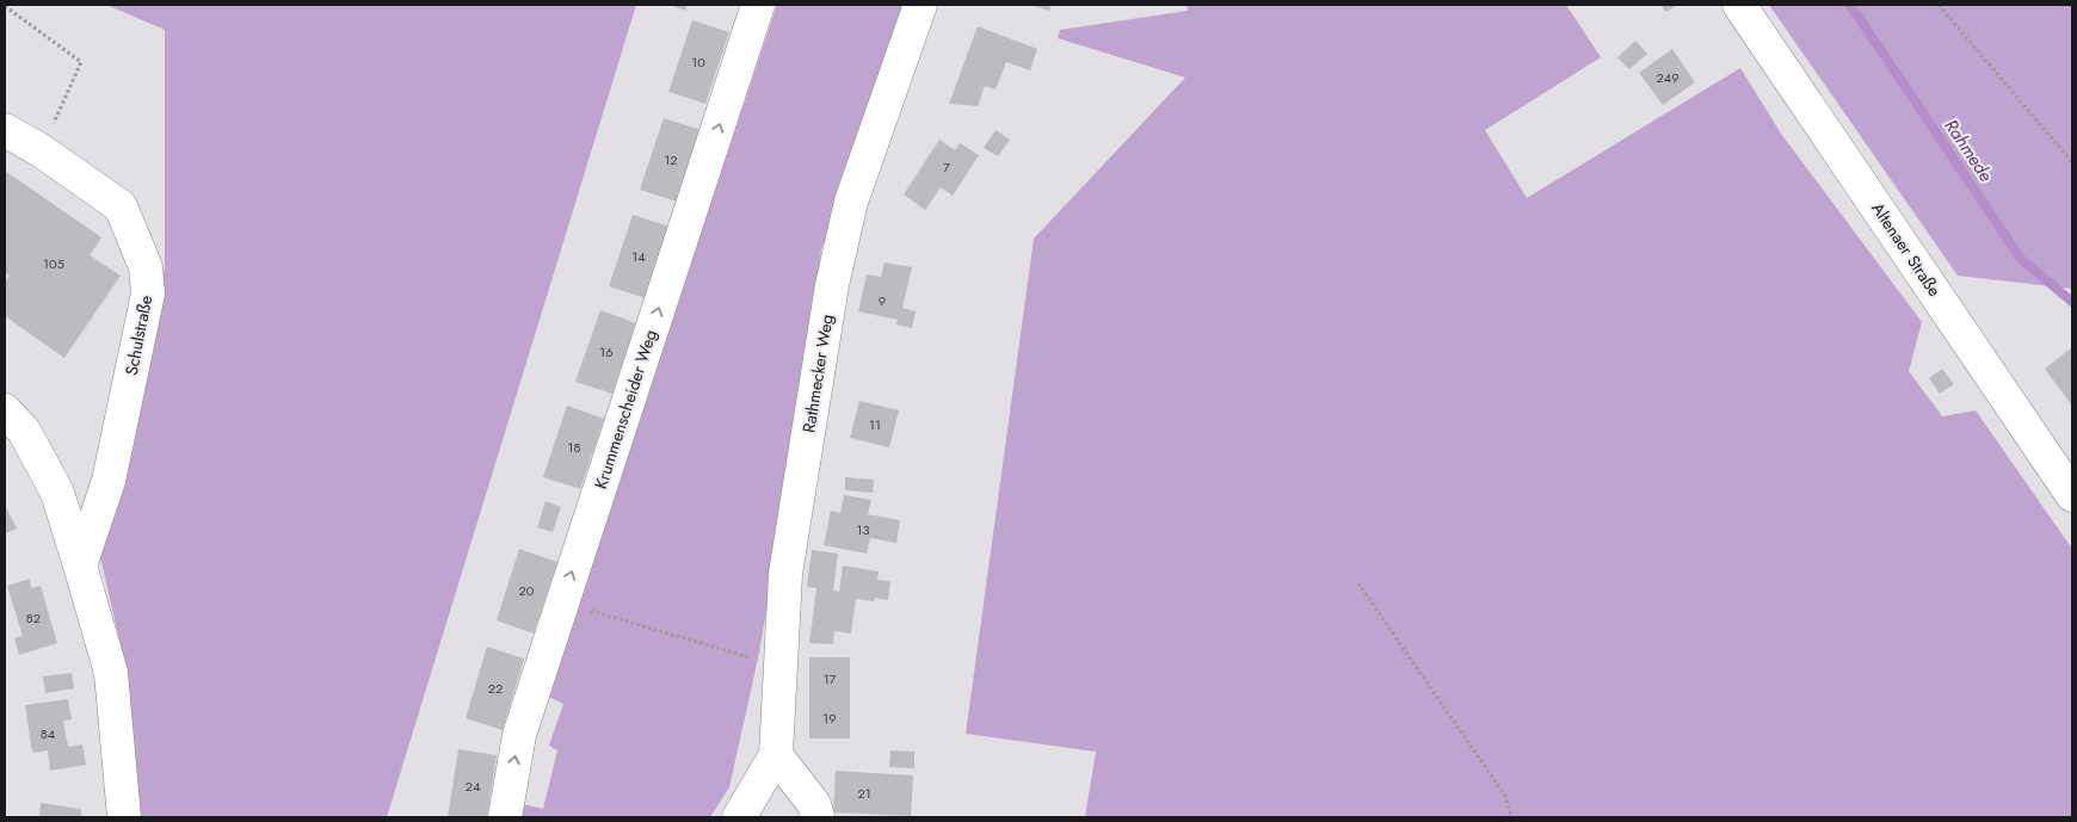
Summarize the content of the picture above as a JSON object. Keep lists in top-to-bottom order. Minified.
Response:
{"streets":{"street":["Altenaer Straße","Schulstraße","Rathmecker Weg","Krummenscheider Weg"]},"one_way":["Krummenscheider Weg"],"water":["Rahmede"],"house_numbers":["10","249","12","7","14","105","9","16","11","18","13","20","82","17","22","19","84","24","21"]}
